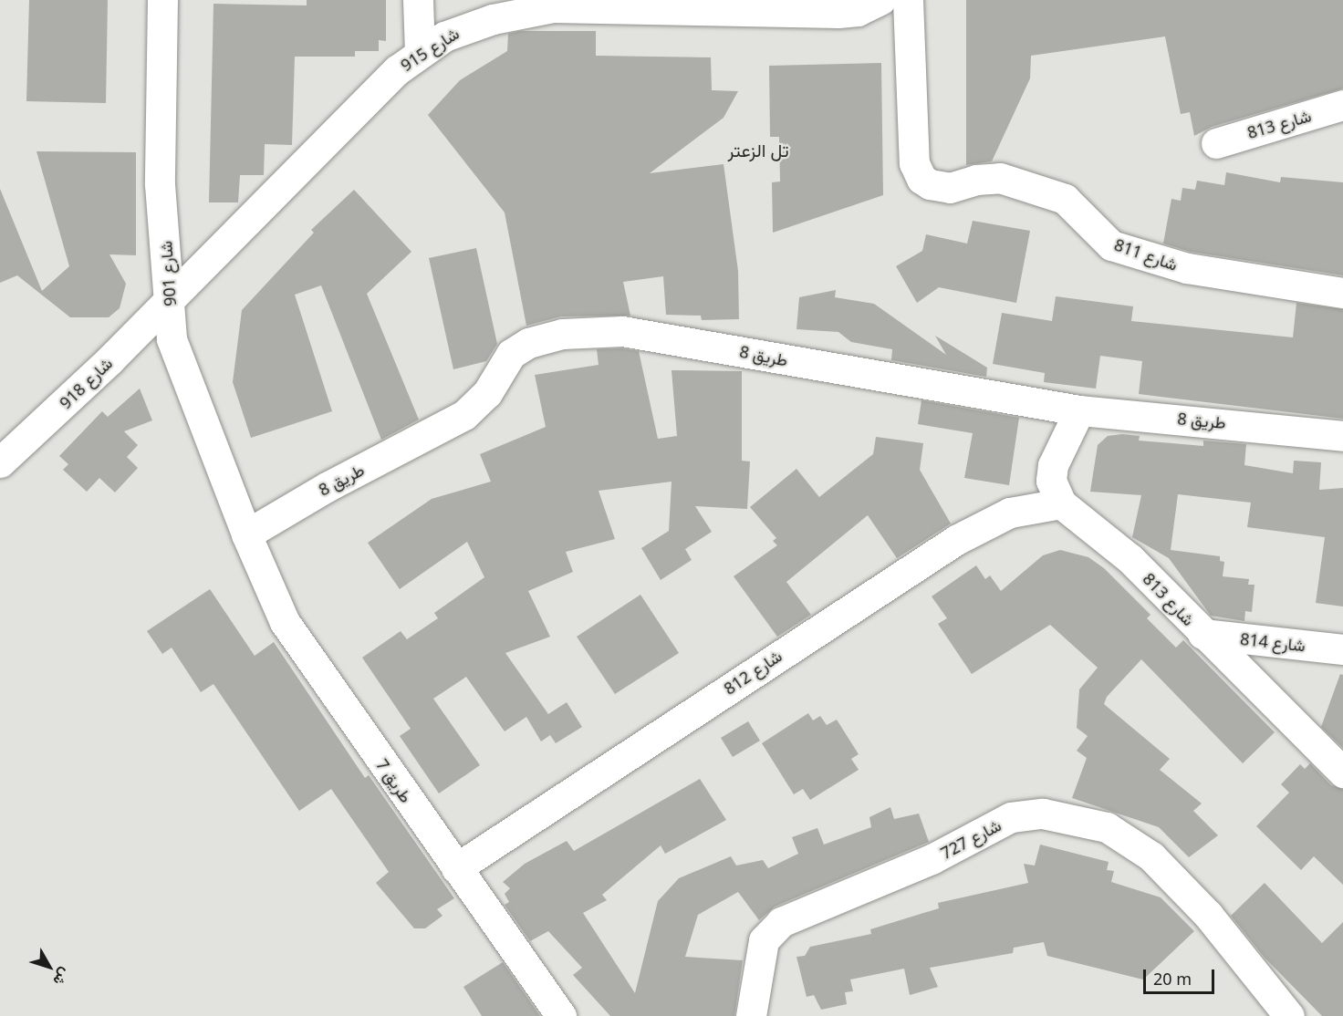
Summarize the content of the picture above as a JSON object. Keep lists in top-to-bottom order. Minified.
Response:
{"streets":{"street":["شارع 915","شارع 813","شارع 811","شارع 901","طريق 8","شارع 918","شارع 814","شارع 812","7 طريق","شارع 727"]},"crossings":[["شارع 915","شارع 901"],["شارع 915","شارع 918"],["شارع 813","شارع 814"],["شارع 813","شارع 812"],["شارع 901","طريق 8"],["شارع 901","شارع 918"],["شارع 901","7 طريق"],["طريق 8","7 طريق"],["شارع 812","7 طريق"]],"districts":["تل الزعتر"],"scale_bar":"20 m","north":"bottom right"}
